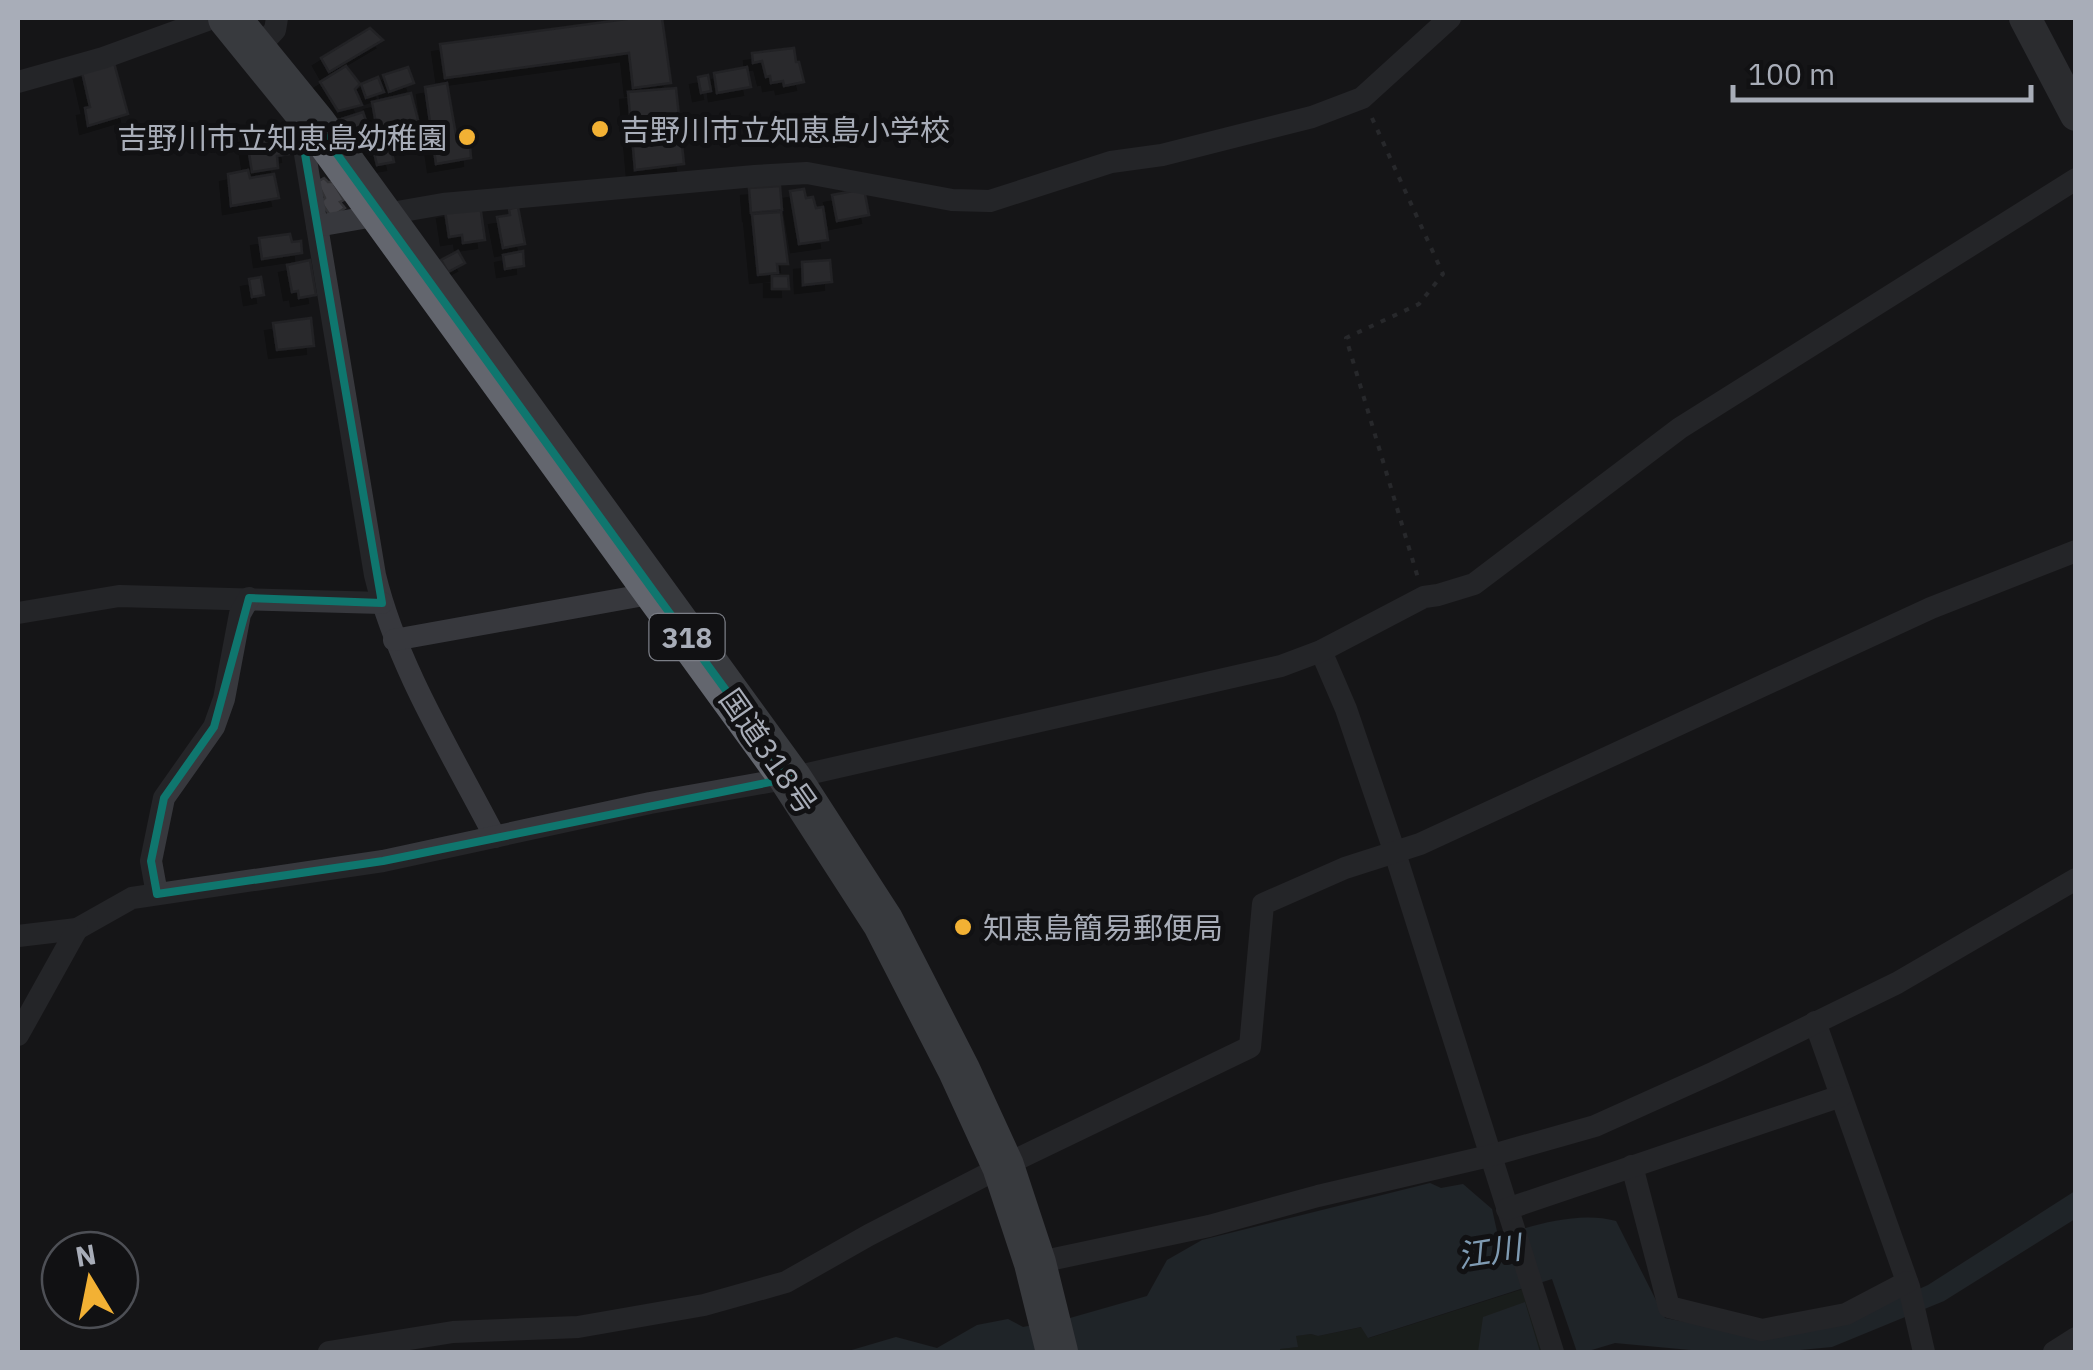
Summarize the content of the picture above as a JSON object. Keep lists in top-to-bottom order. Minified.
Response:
{"streets":{"highway":["318","国道318号"]},"water":["江川"],"places":["吉野川市立知恵島小学校","吉野川市立知恵島幼稚園","知恵島簡易郵便局"],"scale_bar":"100 m","north":"top"}
